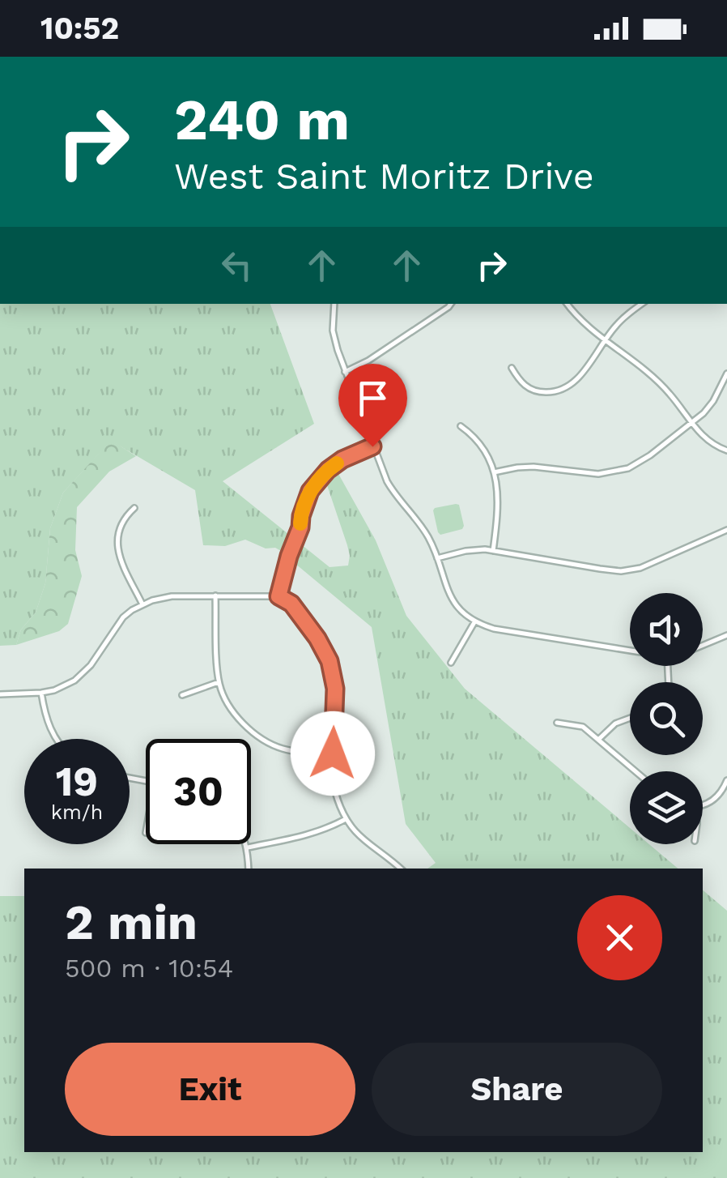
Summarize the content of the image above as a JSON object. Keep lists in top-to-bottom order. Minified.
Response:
{"page":{"status":"10:52","turn":["240 m","West Saint Moritz Drive"],"speed":"19 km/h","limit":"30","heading":["2 min","500 m · 10:54"],"buttons":["Exit","Share"]}}
